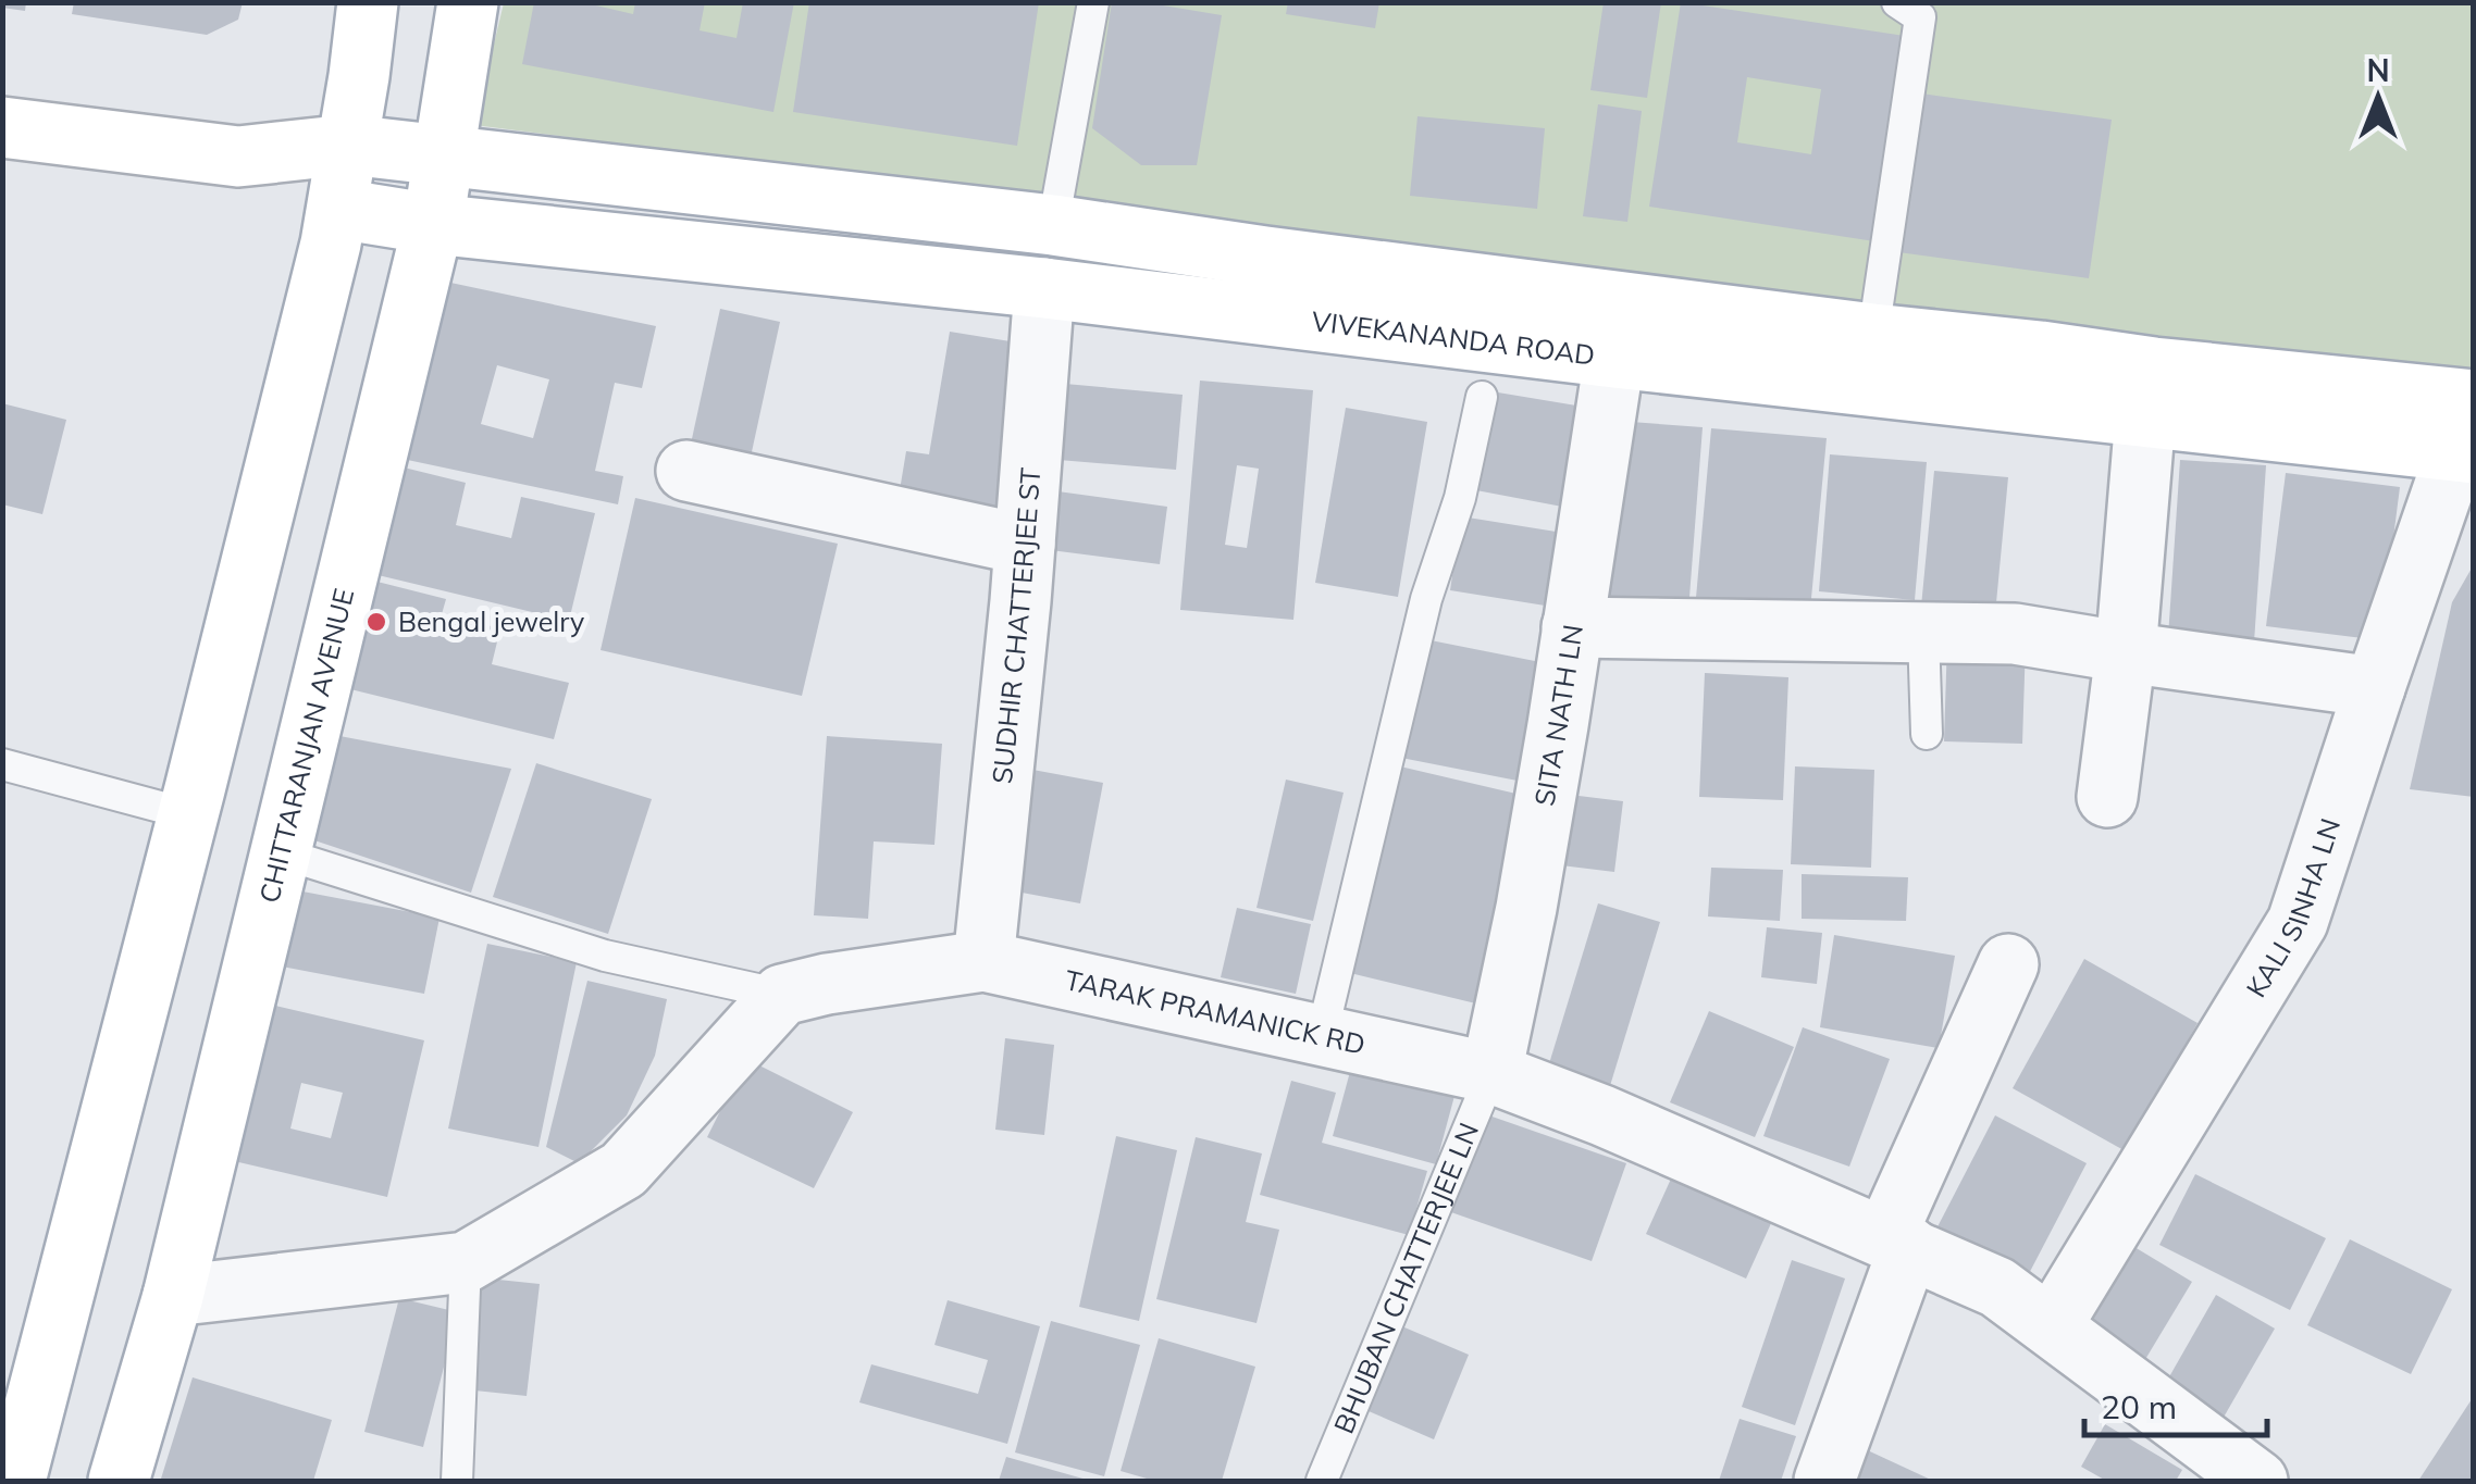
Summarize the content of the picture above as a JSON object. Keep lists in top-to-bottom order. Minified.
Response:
{"streets":{"main road":["VIVEKANANDA ROAD","CHITTARANJAN AVENUE"],"street":["SUDHIR CHATTERJEE ST","SITA NATH LN","KALI SINHA LN","TARAK PRAMANICK RD"],"lane":["BHUBAN CHATTERJEE LN"]},"crossings":[["VIVEKANANDA ROAD","SUDHIR CHATTERJEE ST"],["VIVEKANANDA ROAD","SITA NATH LN"],["VIVEKANANDA ROAD","CHITTARANJAN AVENUE"],["VIVEKANANDA ROAD","KALI SINHA LN"],["SUDHIR CHATTERJEE ST","TARAK PRAMANICK RD"],["SITA NATH LN","TARAK PRAMANICK RD"],["SITA NATH LN","BHUBAN CHATTERJEE LN"],["KALI SINHA LN","TARAK PRAMANICK RD"],["TARAK PRAMANICK RD","BHUBAN CHATTERJEE LN"]],"places":["Bengal jewelry"],"scale_bar":"20 m","north":"top"}
